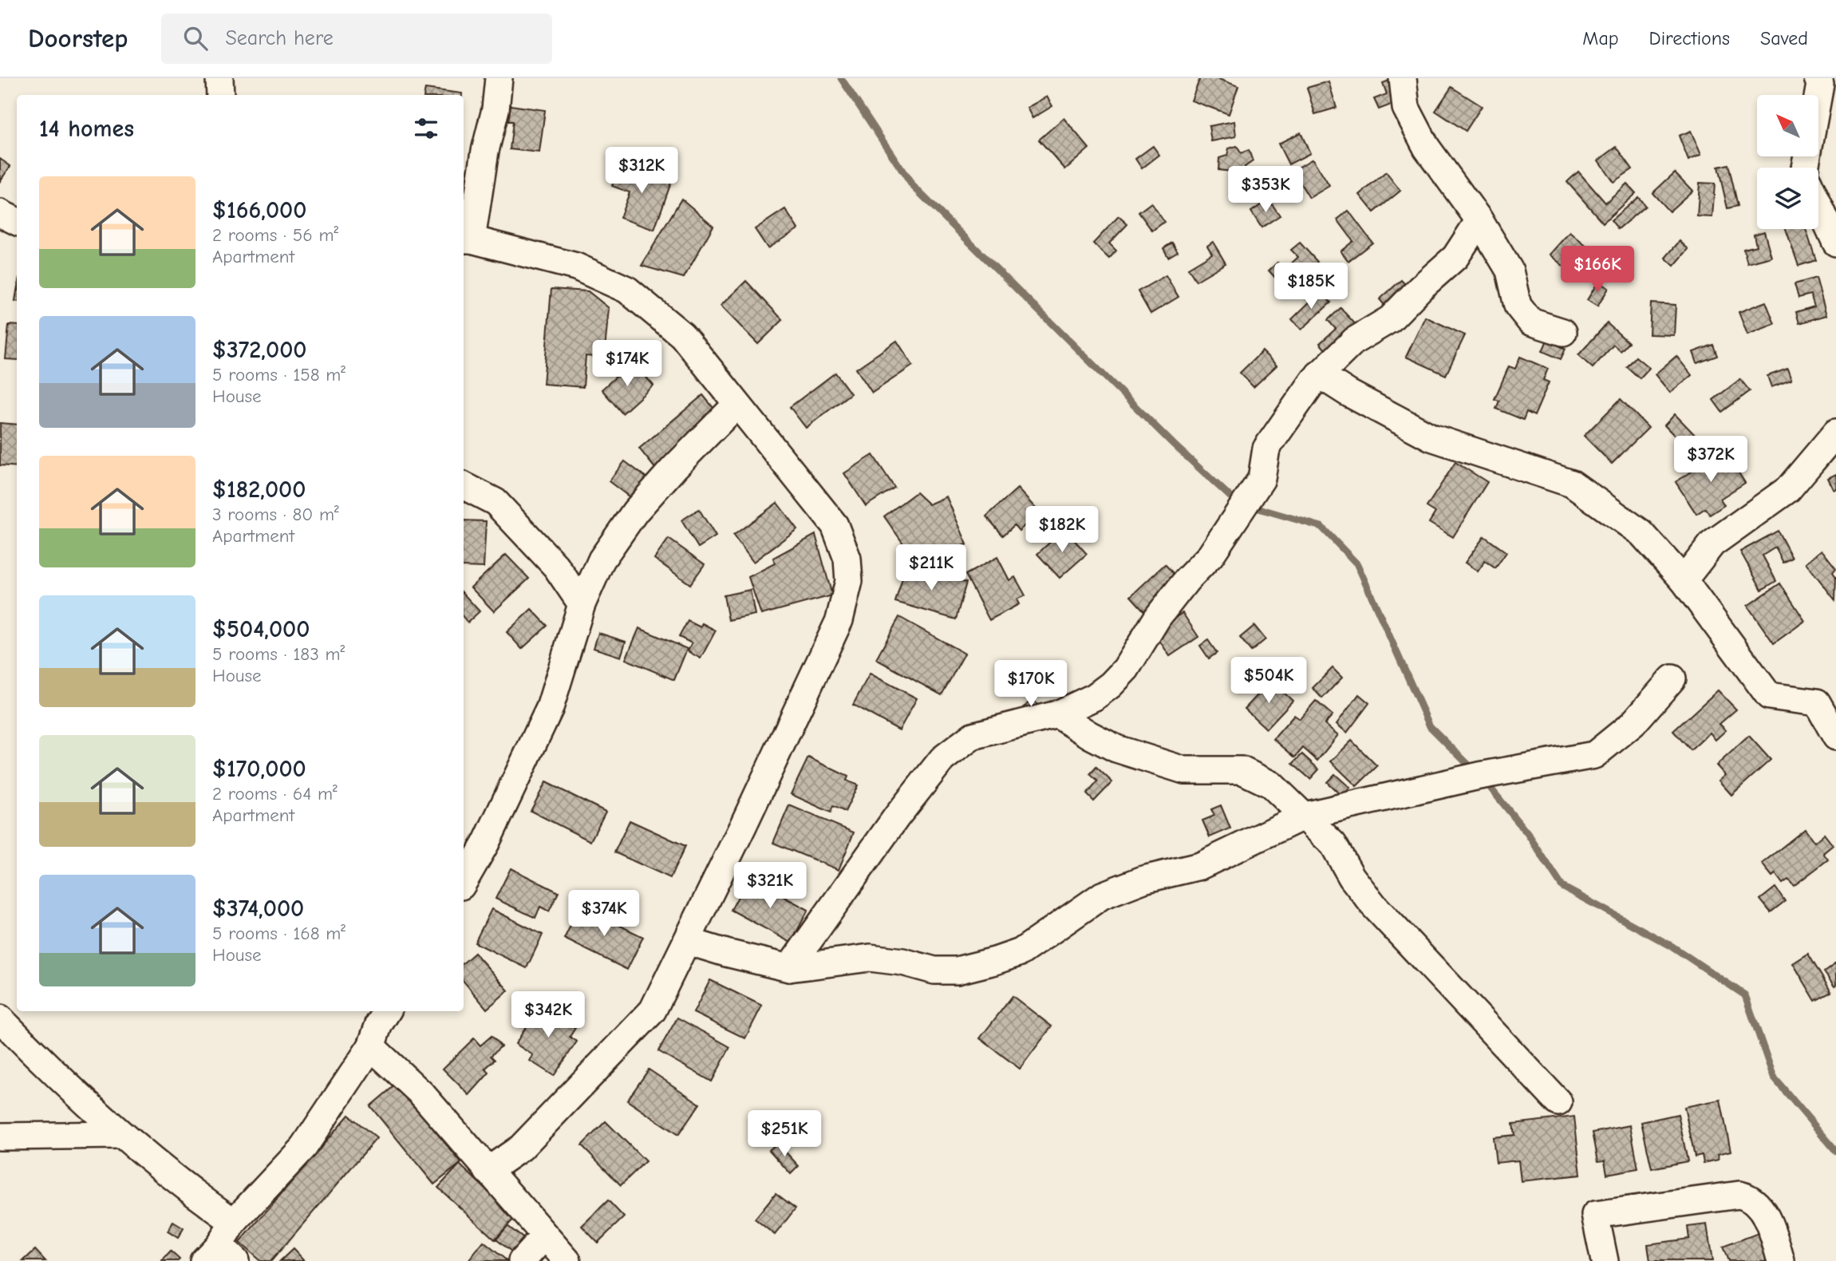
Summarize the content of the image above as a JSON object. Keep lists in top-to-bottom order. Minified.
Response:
{"north":"top left","page":{"header":"Doorstep","search":"Search here","nav":["Map","Directions","Saved"],"heading":"14 homes","price":["$312K","$353K","$166K","$185K","$174K","$372K","$182K","$211K","$504K","$170K","$321K","$374K","$342K","$251K"],"list":[{"name":"$166,000","note":"2 rooms · 56 m² · Apartment"},{"name":"$372,000","note":"5 rooms · 158 m² · House"},{"name":"$182,000","note":"3 rooms · 80 m² · Apartment"},{"name":"$504,000","note":"5 rooms · 183 m² · House"},{"name":"$170,000","note":"2 rooms · 64 m² · Apartment"},{"name":"$374,000","note":"5 rooms · 168 m² · House"}]}}
